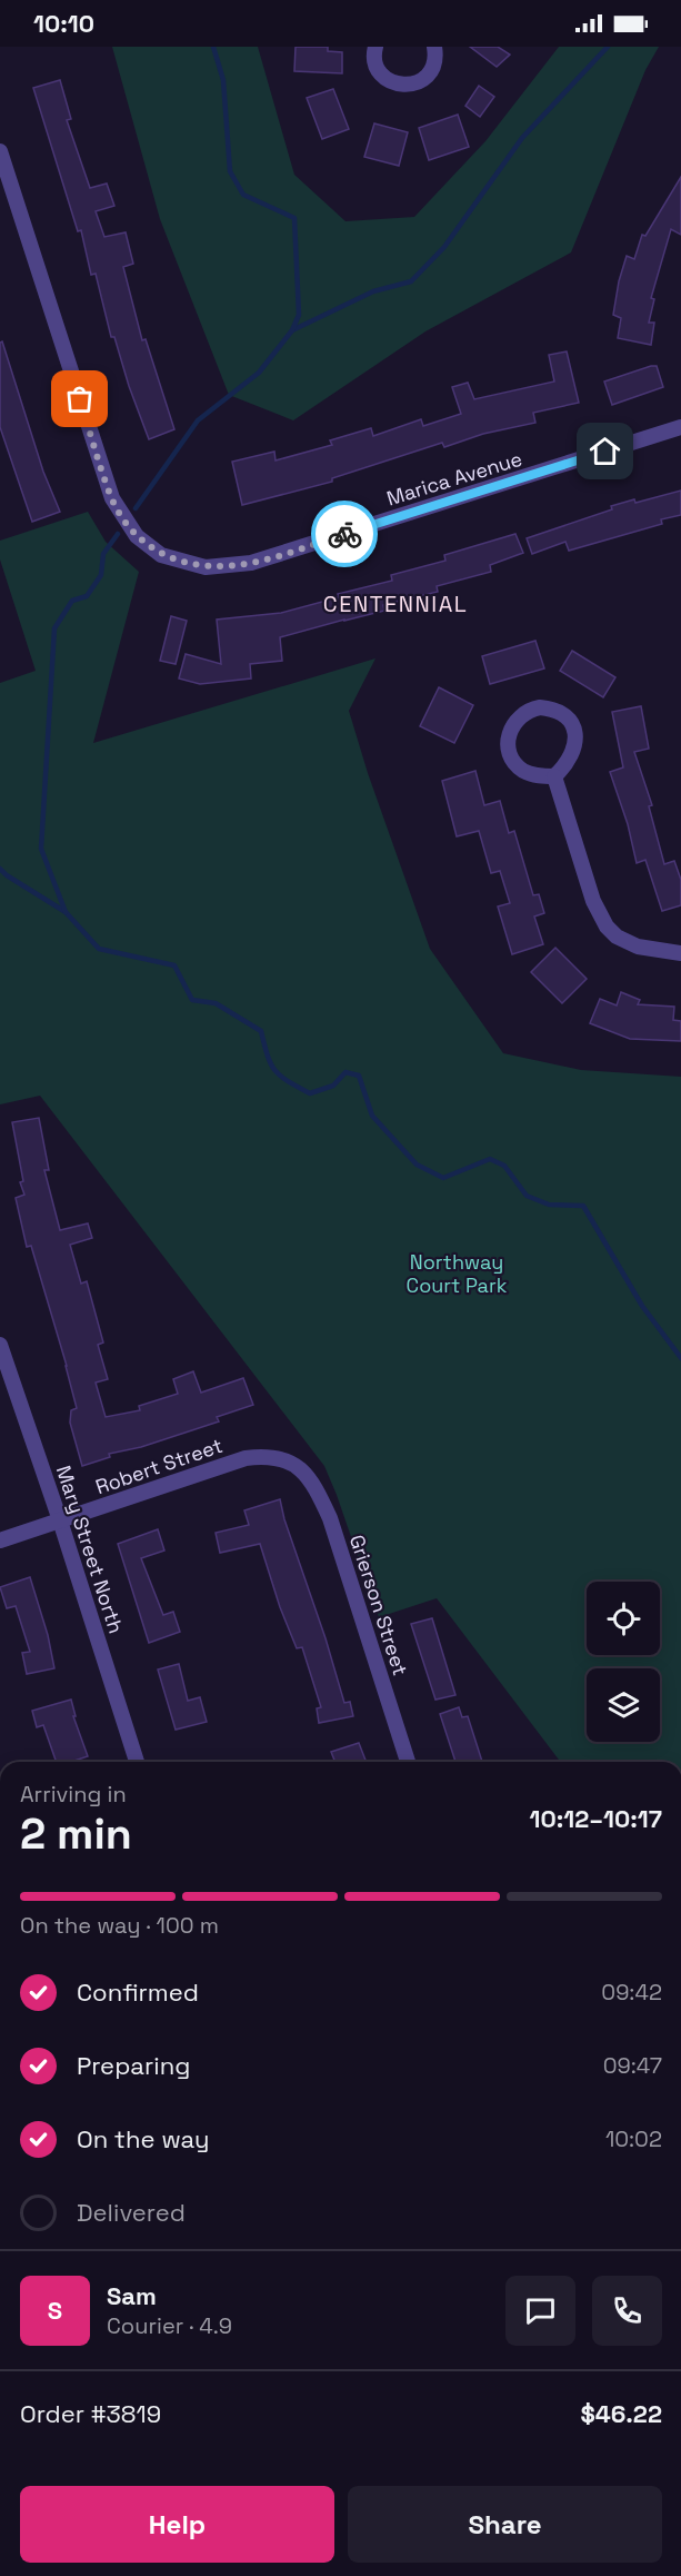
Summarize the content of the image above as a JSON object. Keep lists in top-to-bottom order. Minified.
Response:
{"streets":{"street":["Marica Avenue","Robert Street","Mary Street North","Grierson Street"]},"crossings":[["Robert Street","Mary Street North"],["Robert Street","Grierson Street"]],"districts":["CENTENNIAL"],"parks":["Northway Court Park"],"page":{"status":"10:10","heading":["2 min","Arriving in","10:12–10:17"],"panel":["Sam","Courier · 4.9","Order #3819","$46.22"],"bar":"On the way · 100 m","list":[["Confirmed","09:42"],["Preparing","09:47"],["On the way","10:02"],"Delivered"],"round":"S","buttons":["Help","Share"]}}
